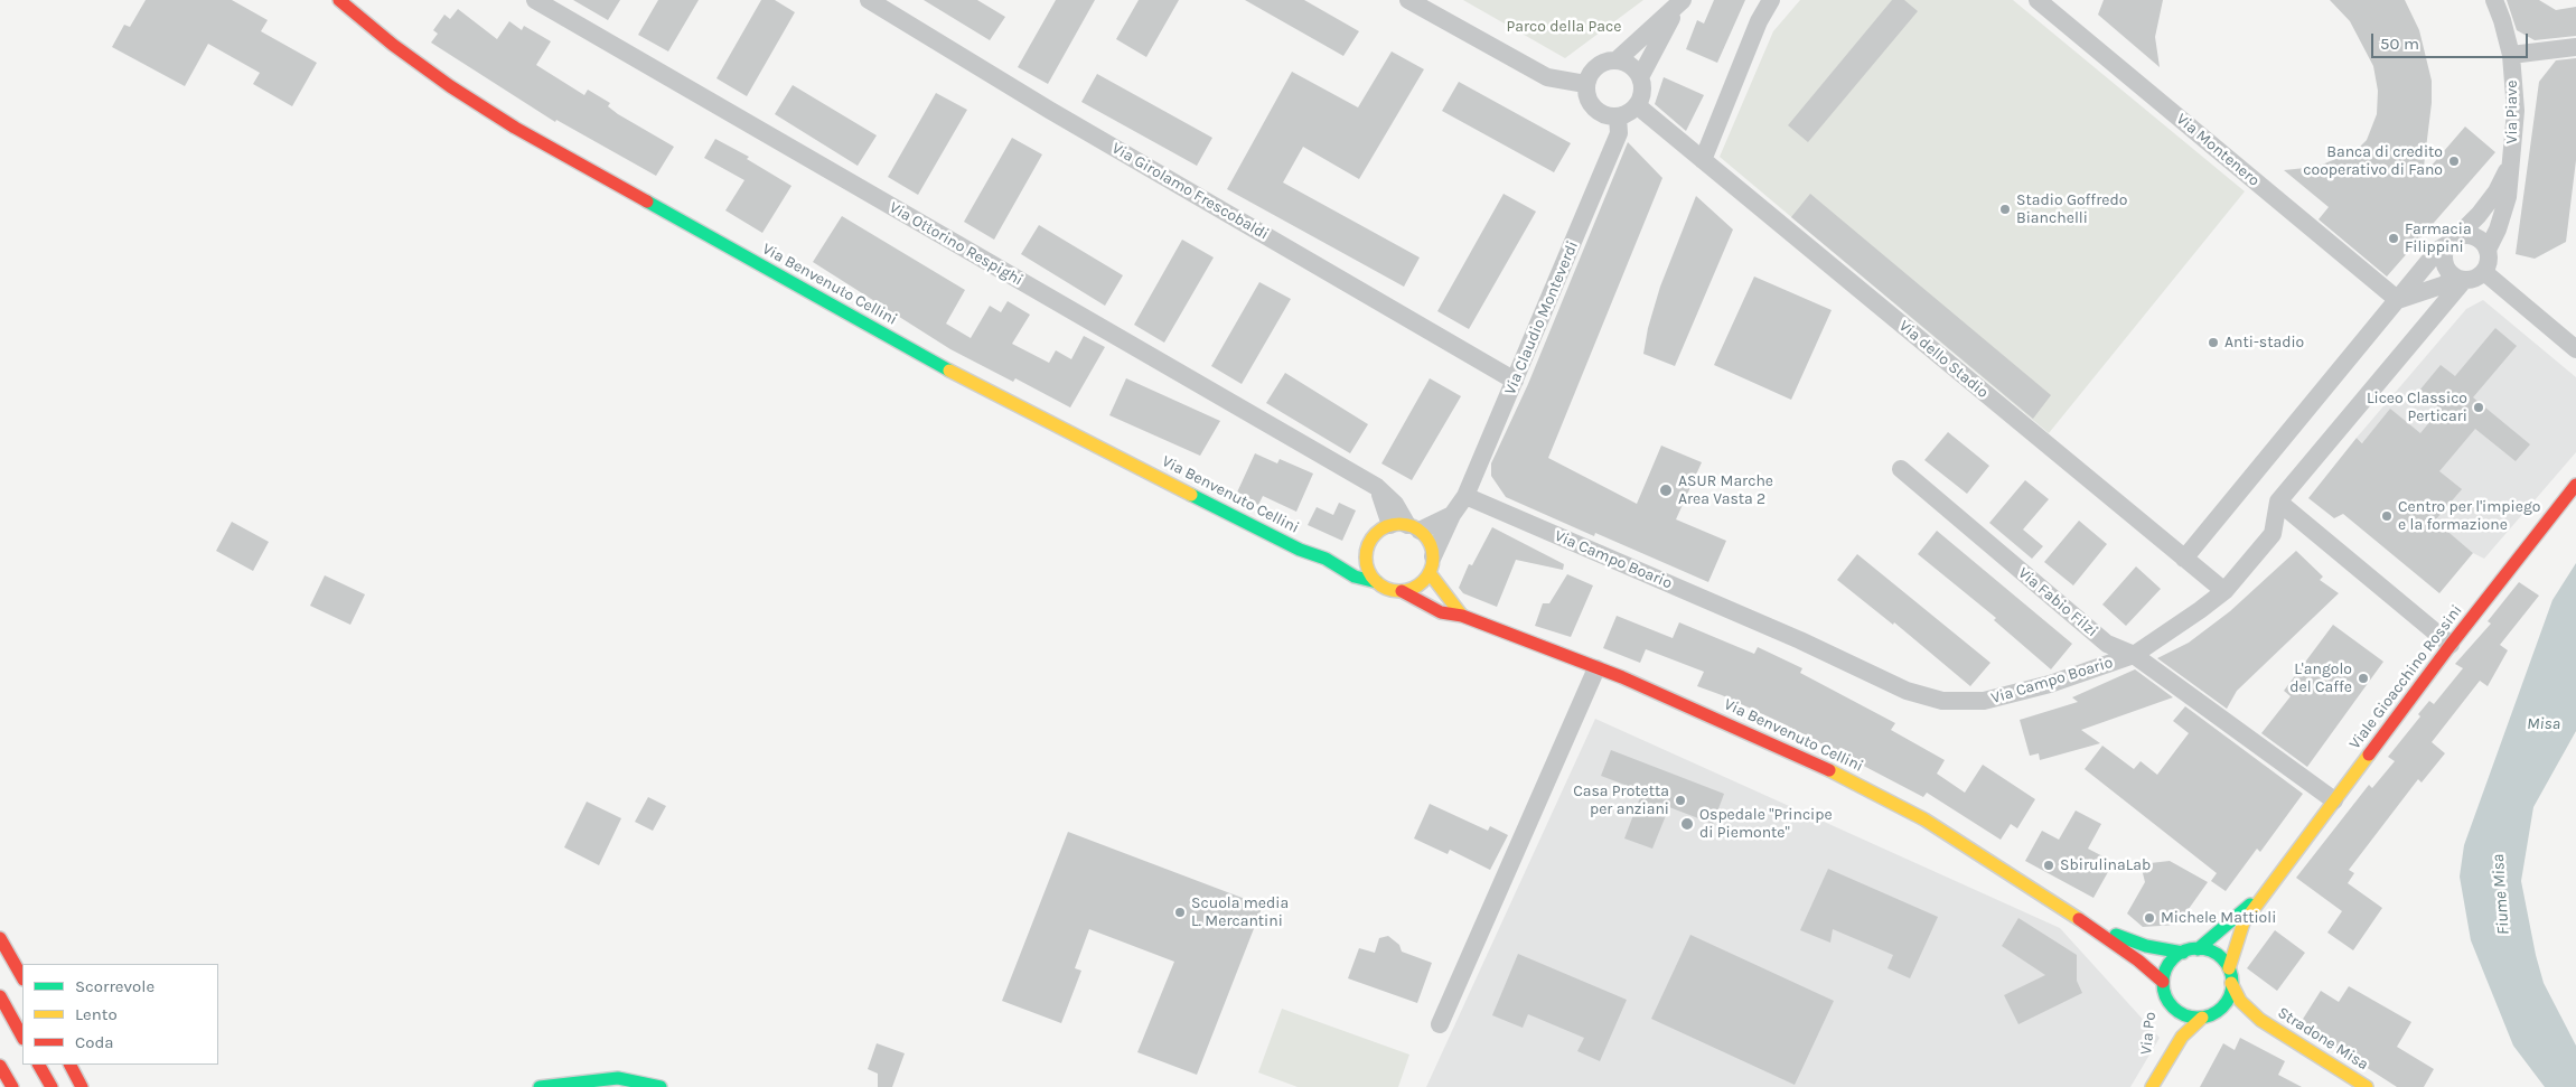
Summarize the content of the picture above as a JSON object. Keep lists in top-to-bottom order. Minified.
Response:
{"streets":{"main road":["Via Benvenuto Cellini","Viale Gioacchino Rossini","Via Po","Stradone Misa"],"street":["Via Piave","Via Montenero","Via Girolamo Frescobaldi","Via Ottorino Respighi","Via Claudio Monteverdi","Via dello Stadio","Via Campo Boario","Via Fabio Filzi"]},"crossings":[["Via Girolamo Frescobaldi","Via Claudio Monteverdi"],["Via Ottorino Respighi","Via Benvenuto Cellini"],["Via Ottorino Respighi","Via Claudio Monteverdi"],["Via Benvenuto Cellini","Via Claudio Monteverdi"],["Via Benvenuto Cellini","Viale Gioacchino Rossini"],["Via Benvenuto Cellini","Via Po"],["Via Benvenuto Cellini","Stradone Misa"],["Via Claudio Monteverdi","Via dello Stadio"],["Via Claudio Monteverdi","Via Campo Boario"],["Via dello Stadio","Via Campo Boario"],["Via Campo Boario","Via Fabio Filzi"],["Via Fabio Filzi","Viale Gioacchino Rossini"],["Viale Gioacchino Rossini","Via Po"],["Viale Gioacchino Rossini","Stradone Misa"],["Via Po","Stradone Misa"]],"water":["Misa","Fiume Misa"],"parks":["Parco della Pace"],"places":["Banca di credito cooperativo di Fano","Stadio Goffredo Bianchelli","Farmacia Filippini","Anti-stadio","Liceo Classico Perticari","ASUR Marche Area Vasta 2","Centro per l'impiego e la formazione","L'angolo del Caffe","Casa Protetta per anziani","Ospedale \"Principe di Piemonte\"","SbirulinaLab","Scuola media L. Mercantini","Michele Mattioli"],"legend":["Scorrevole","Lento","Coda"],"scale_bar":"50 m"}
